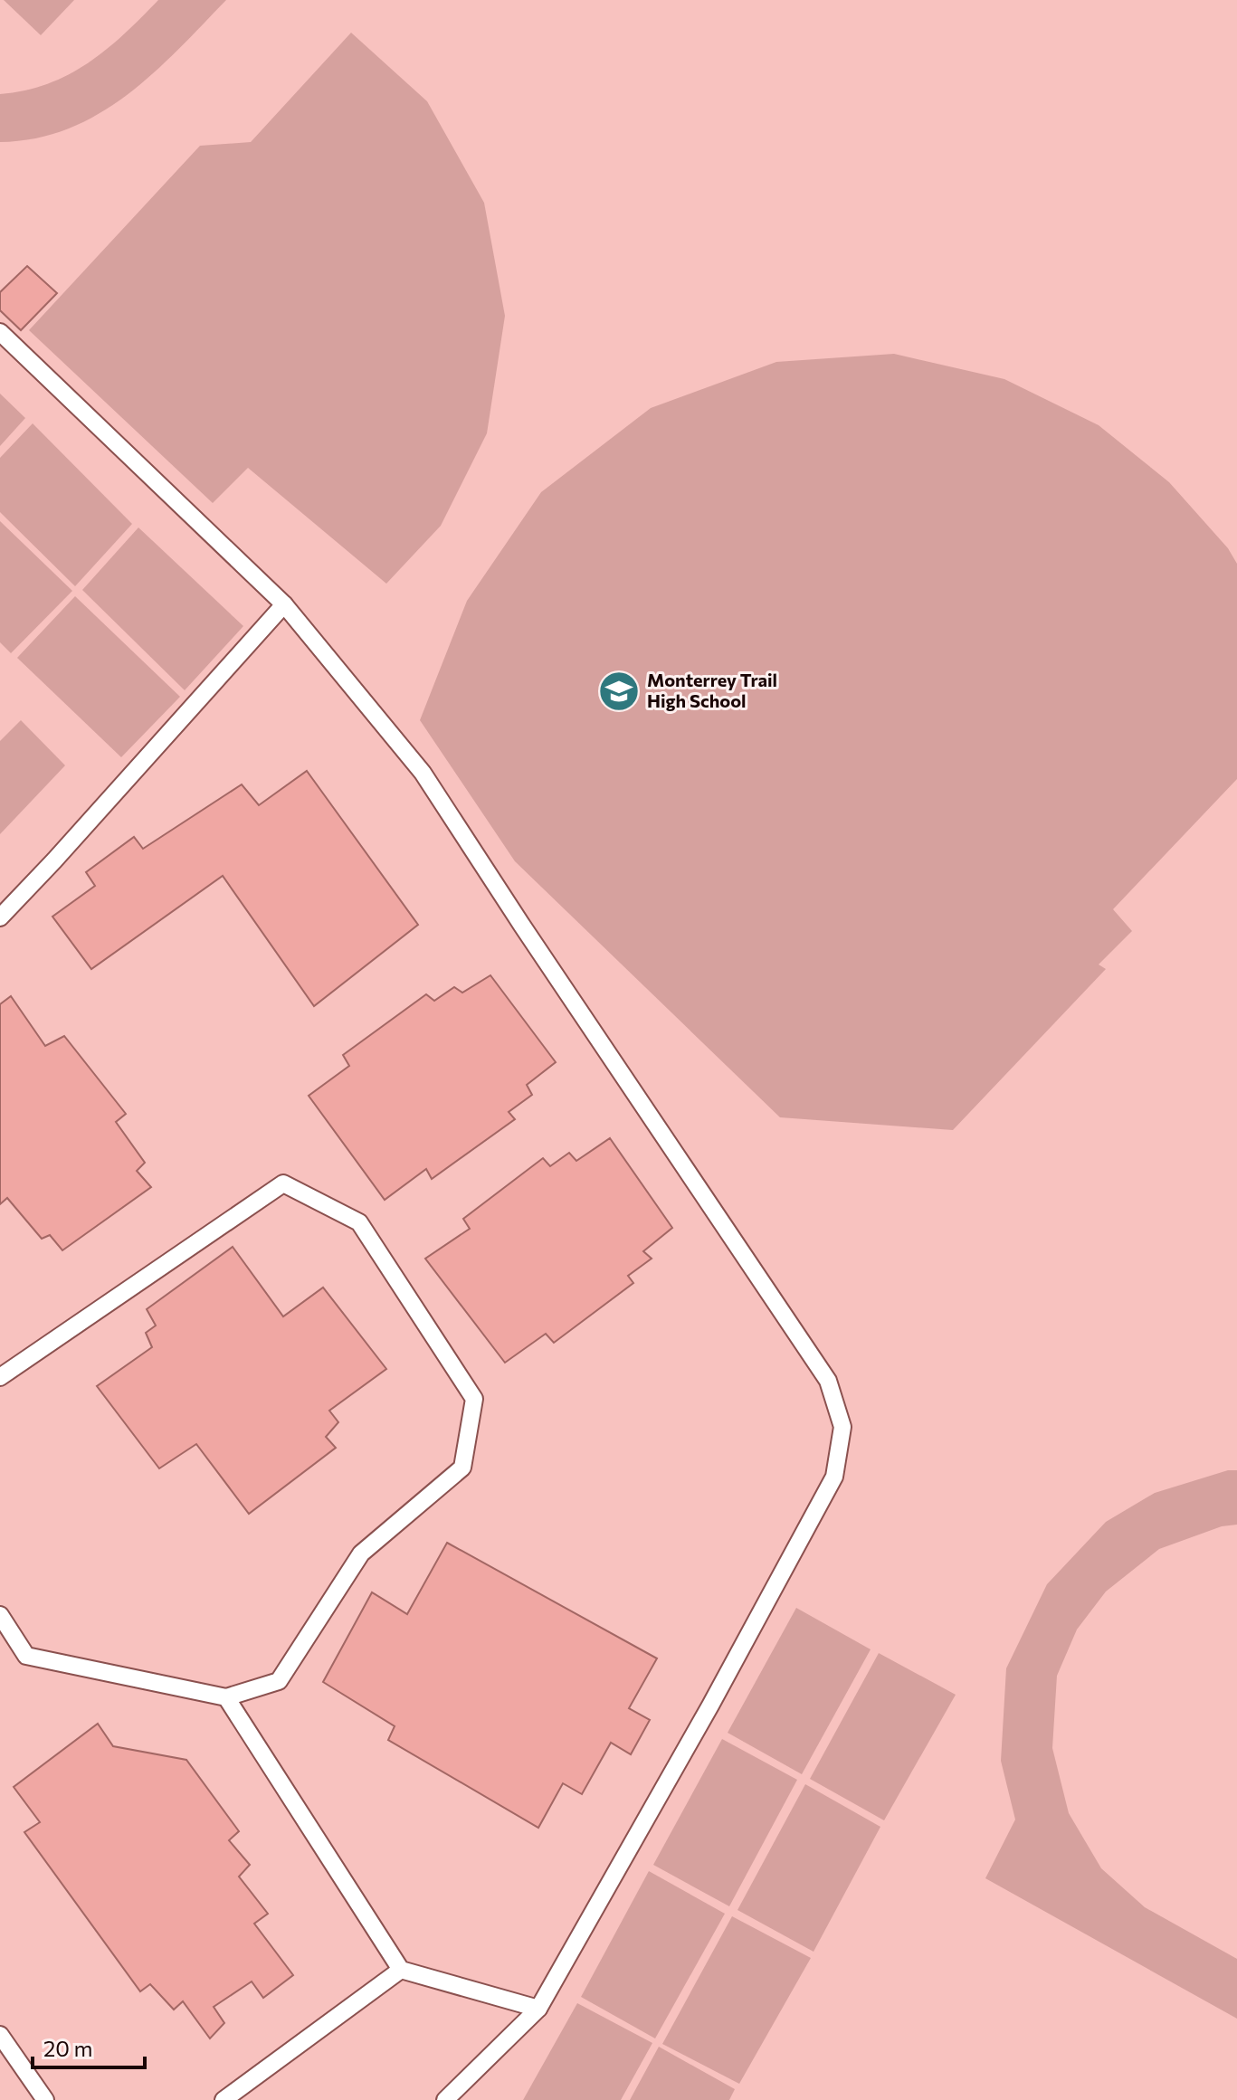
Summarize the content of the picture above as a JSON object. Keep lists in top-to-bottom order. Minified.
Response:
{"places":{"school or university":["Monterrey Trail High School"]},"scale_bar":"20 m"}
